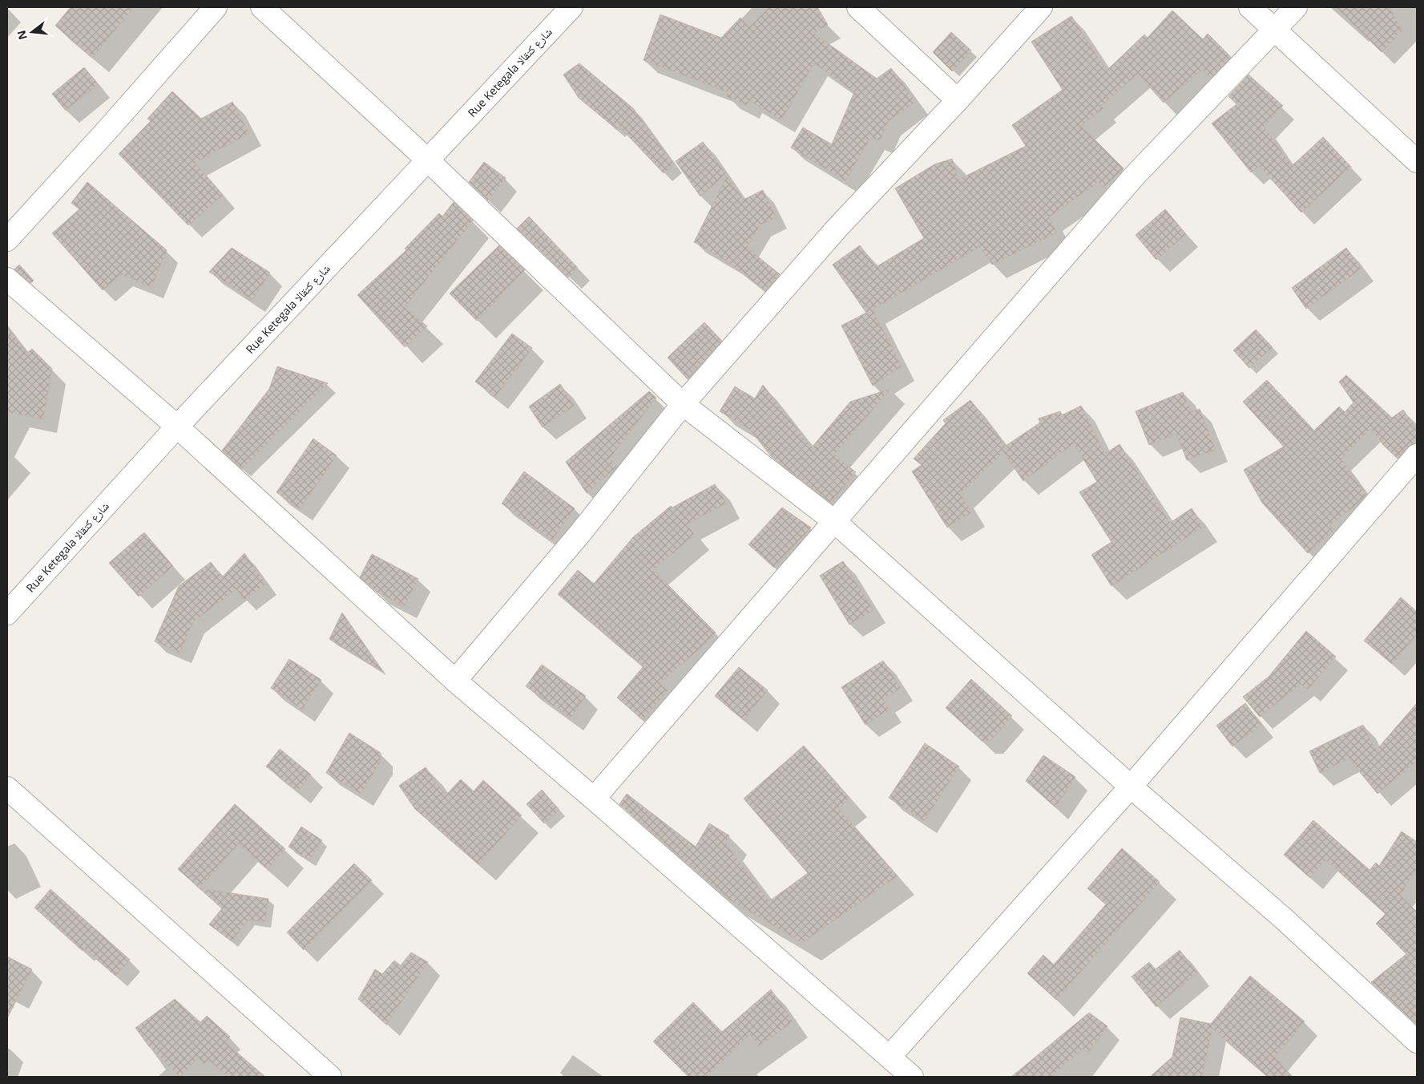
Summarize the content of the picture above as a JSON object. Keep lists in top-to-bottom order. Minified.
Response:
{"streets":{"street":["Rue Ketegala شارع كتقالا"]},"north":"left"}
